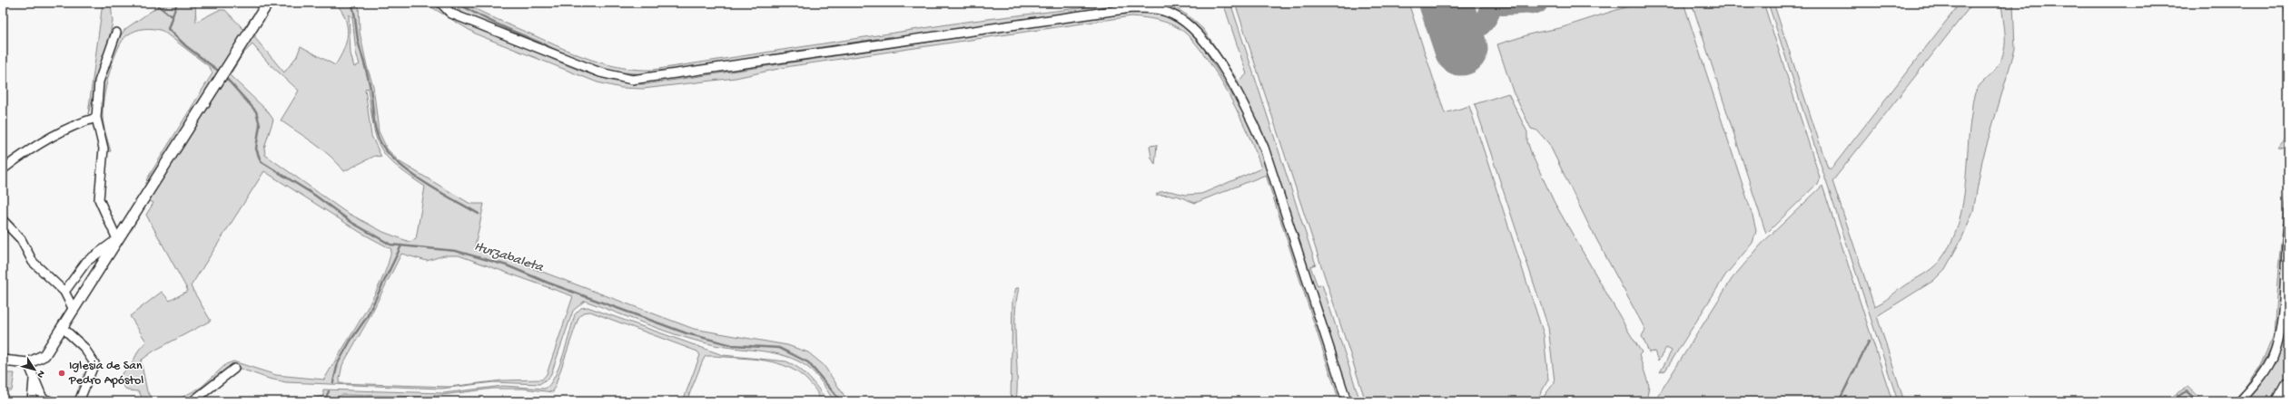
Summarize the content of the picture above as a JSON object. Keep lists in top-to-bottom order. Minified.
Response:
{"water":["Iturzabaleta"],"places":["Iglesia de San Pedro Apóstol"],"north":"bottom right"}
